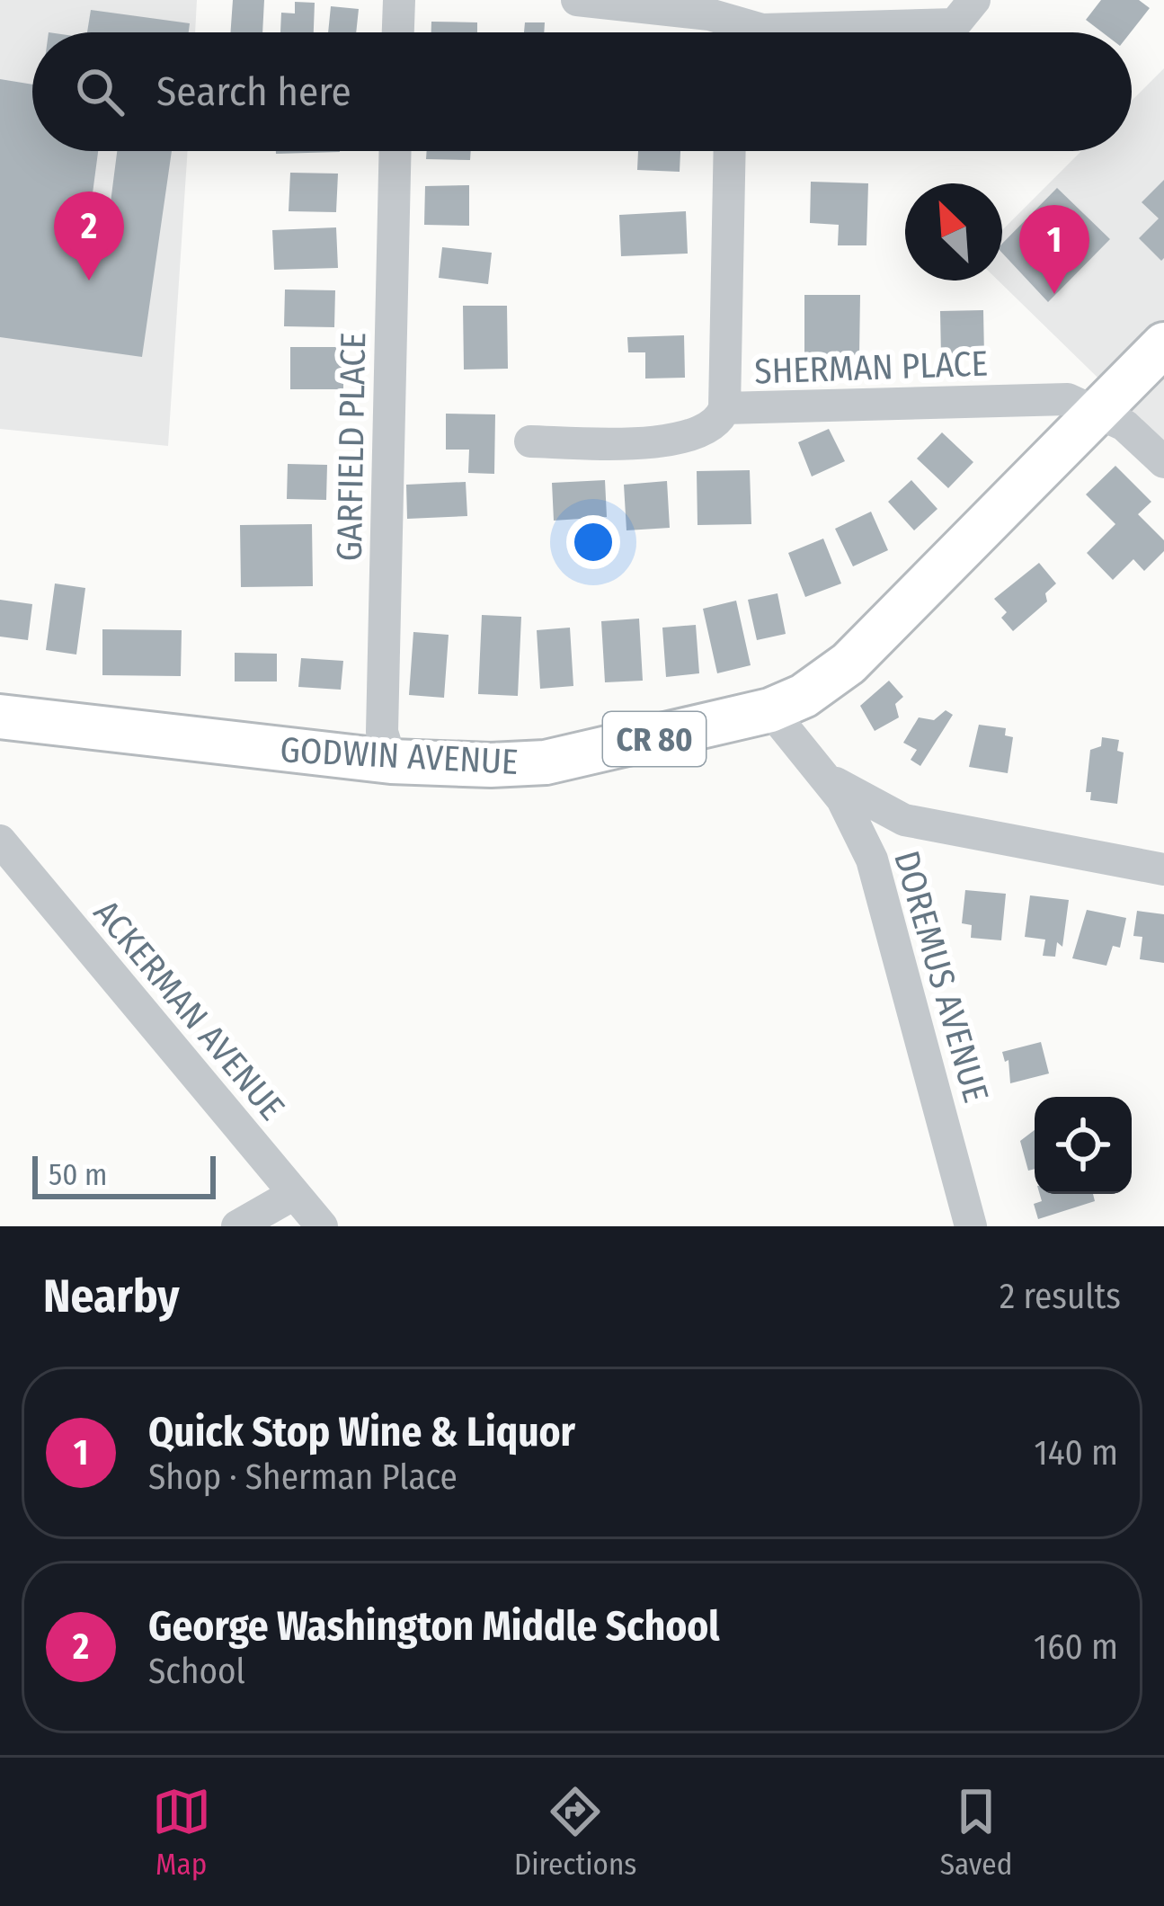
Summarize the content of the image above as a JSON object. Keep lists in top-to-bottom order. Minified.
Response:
{"streets":{"main road":["CR 80","GODWIN AVENUE"],"street":["SHERMAN PLACE","GARFIELD PLACE","DOREMUS AVENUE","ACKERMAN AVENUE"]},"crossings":[["SHERMAN PLACE","GODWIN AVENUE"],["GARFIELD PLACE","GODWIN AVENUE"],["GODWIN AVENUE","DOREMUS AVENUE"]],"scale_bar":"50 m","north":"top left","page":{"search":"Search here","pins":["2","1"],"scale":"50 m","heading":["Nearby","2 results"],"list":[{"mark":"1","name":"Quick Stop Wine & Liquor","note":"Shop · Sherman Place","value":"140 m"},{"mark":"2","name":"George Washington Middle School","note":"School","value":"160 m"}],"nav":["Map","Directions","Saved"]}}
